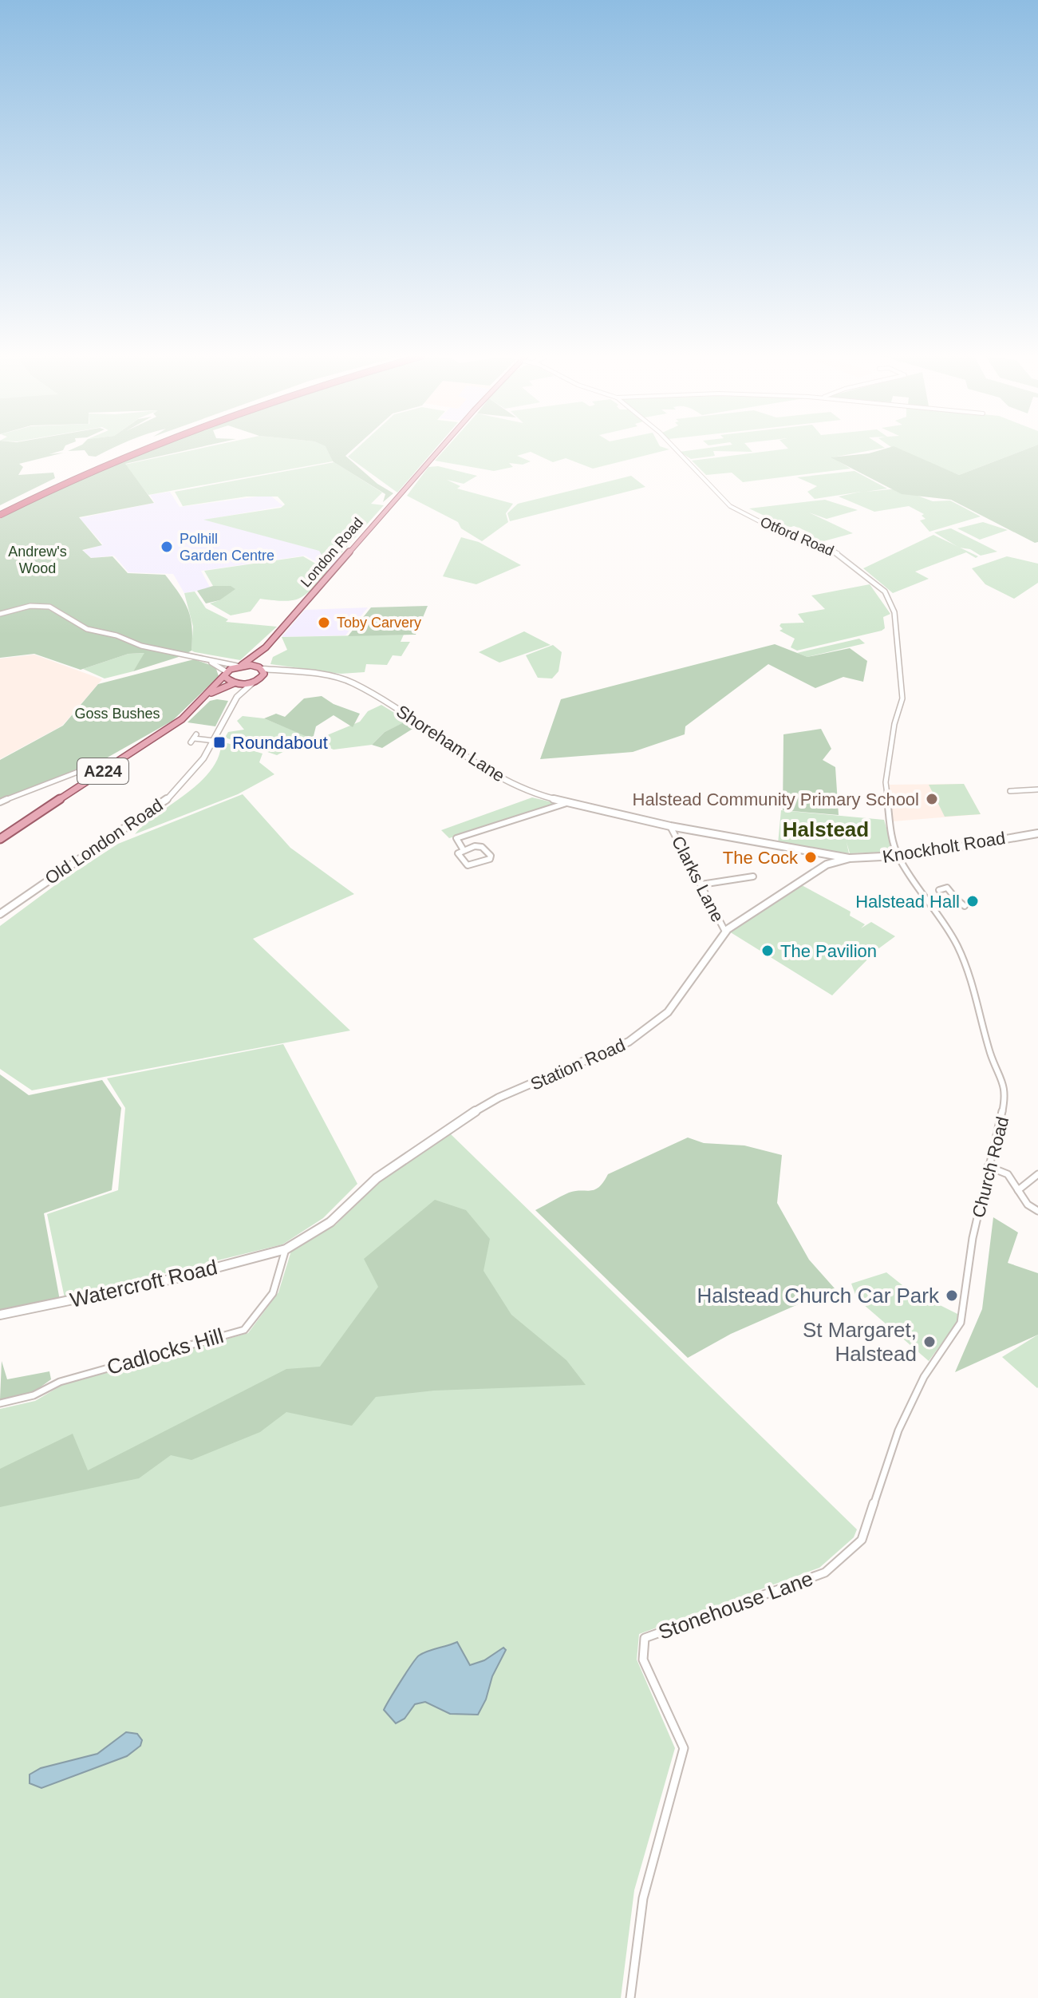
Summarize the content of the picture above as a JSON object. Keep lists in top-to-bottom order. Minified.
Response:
{"streets":{"main road":["London Road","A224"],"street":["Otford Road","Shoreham Lane","Old London Road","Knockholt Road","Clarks Lane","Station Road","Church Road","Watercroft Road","Cadlocks Hill","Stonehouse Lane"]},"crossings":[["Otford Road","Knockholt Road"],["Otford Road","Church Road"],["London Road","Shoreham Lane"],["London Road","A224"],["Shoreham Lane","Knockholt Road"],["Shoreham Lane","Clarks Lane"],["Shoreham Lane","Station Road"],["A224","Old London Road"],["Knockholt Road","Station Road"],["Knockholt Road","Church Road"],["Clarks Lane","Station Road"],["Station Road","Watercroft Road"],["Station Road","Cadlocks Hill"],["Church Road","Stonehouse Lane"],["Watercroft Road","Cadlocks Hill"]],"districts":["Halstead"],"parks":["Andrew's Wood","Goss Bushes"],"places":{"other":["Polhill Garden Centre","Toby Carvery","Halstead Community Primary School","The Cock","Halstead Hall","The Pavilion","Halstead Church Car Park","St Margaret, Halstead"],"transit":["Roundabout"]}}
